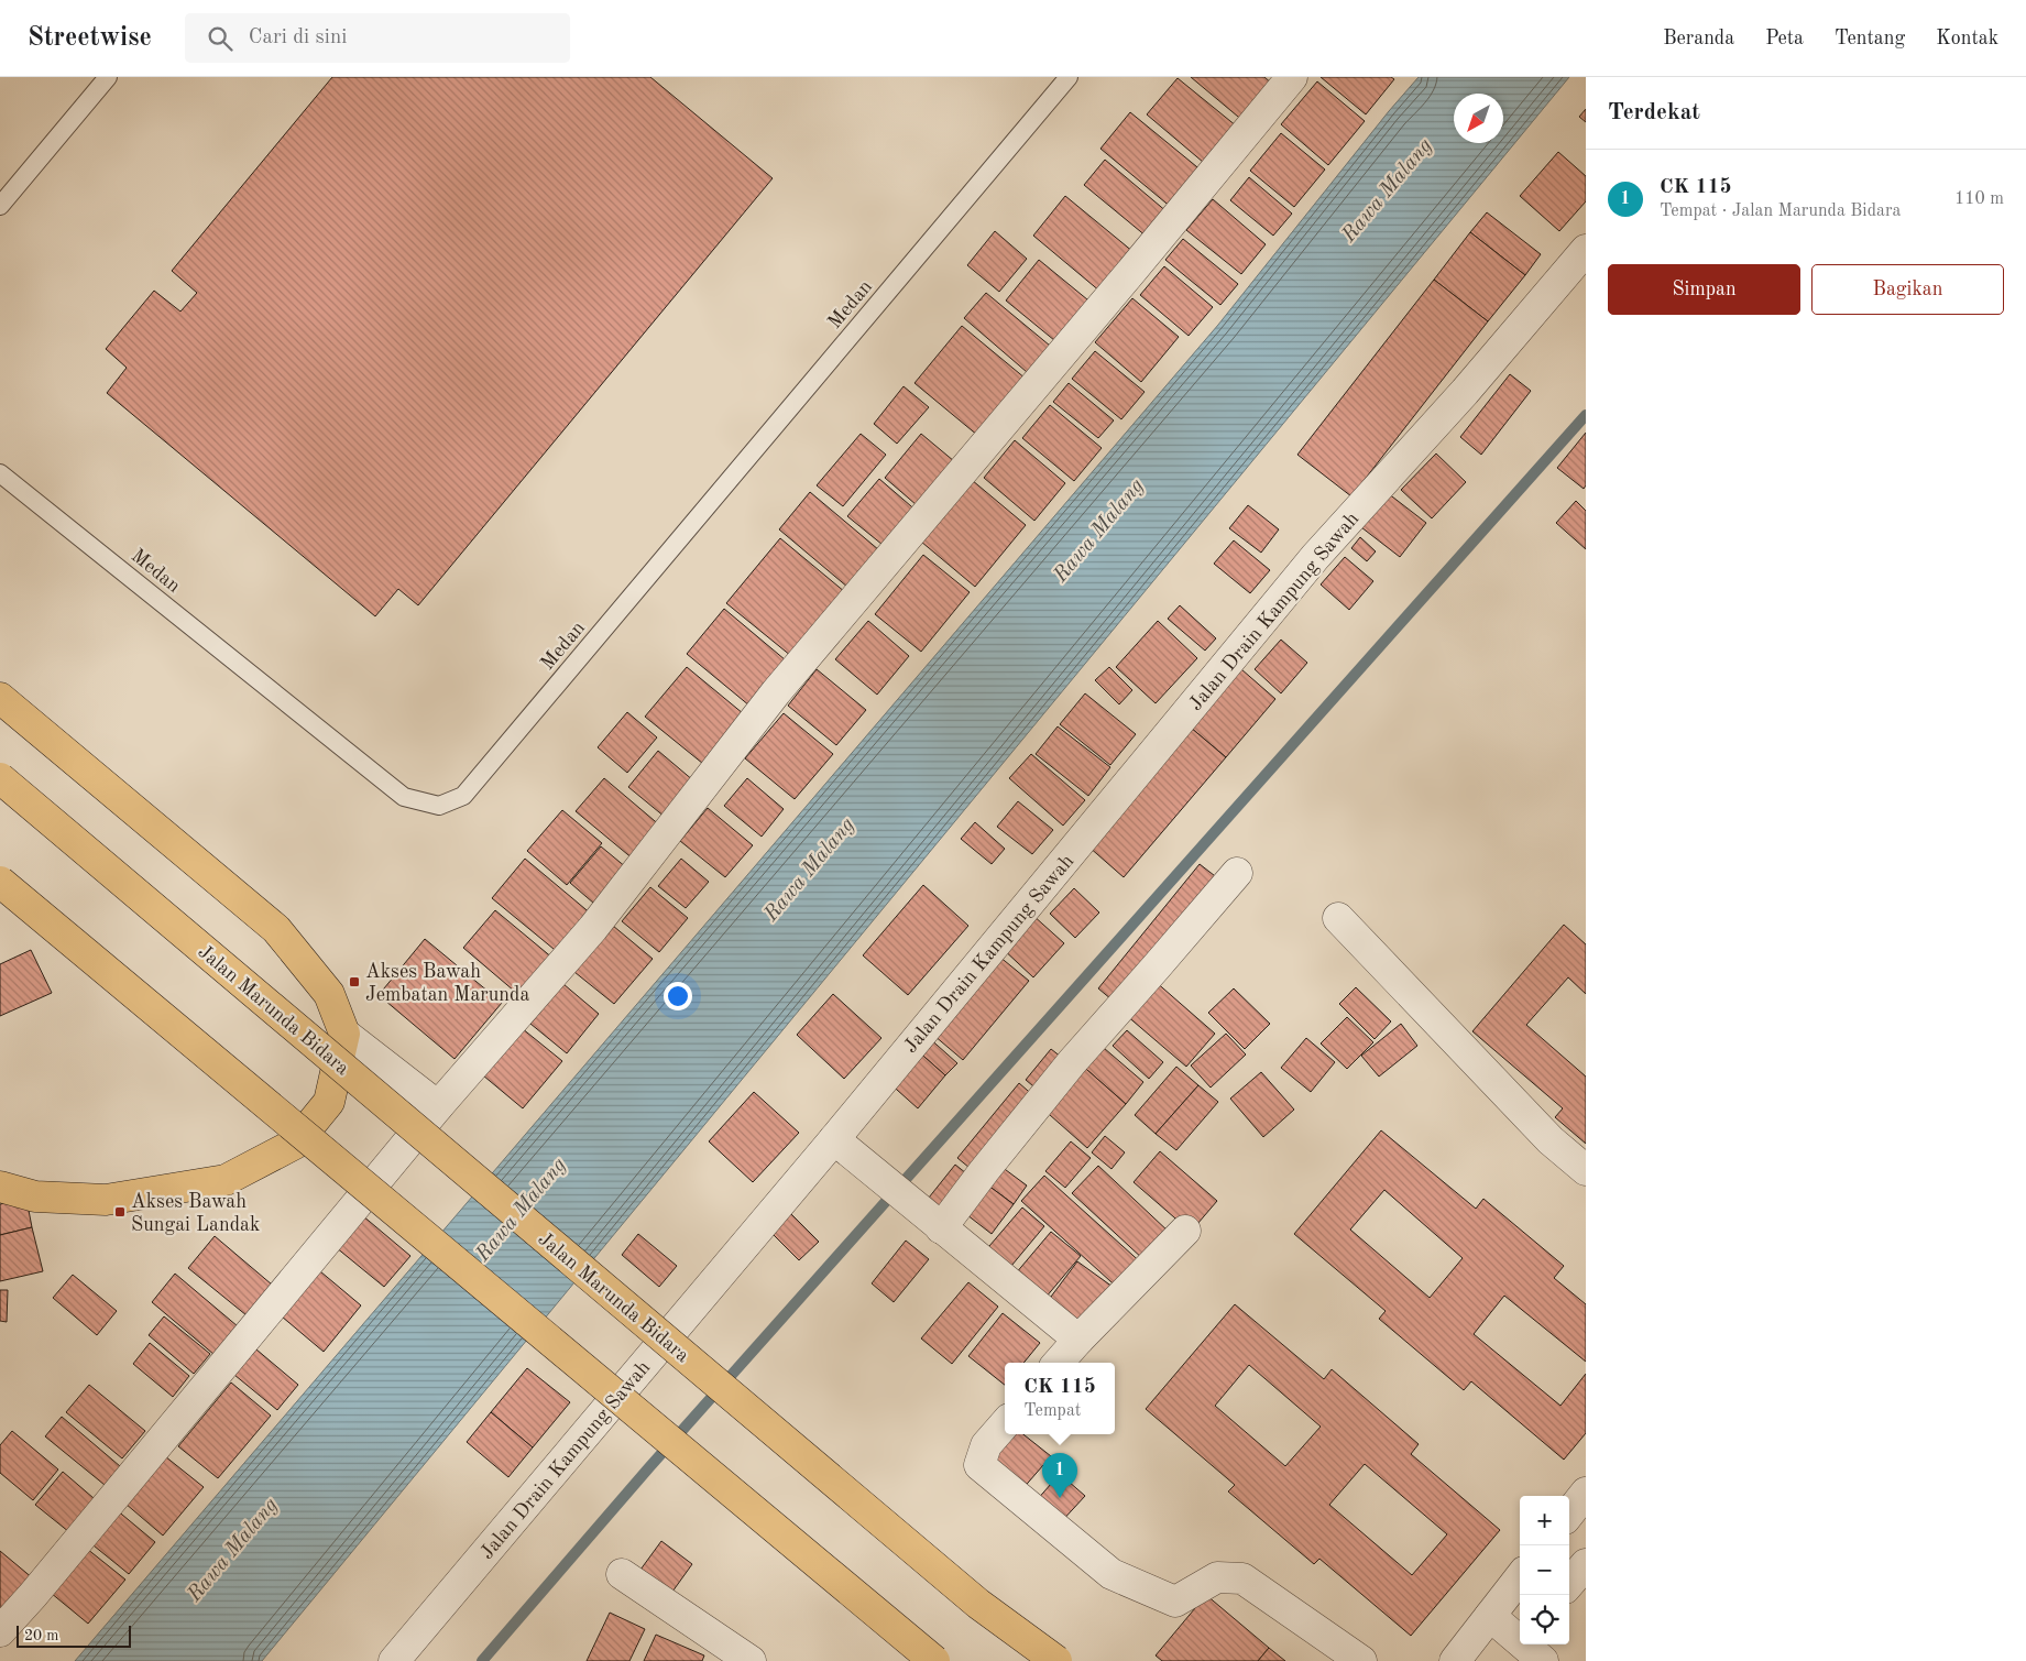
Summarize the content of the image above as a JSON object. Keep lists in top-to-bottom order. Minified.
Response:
{"streets":{"main road":["Jalan Marunda Bidara"],"street":["Jalan Drain Kampung Sawah"],"lane":["Medan"]},"water":["Rawa Malang"],"places":{"transit":["Akses Bawah Jembatan Marunda","Akses Bawah Sungai Landak"]},"scale_bar":"20 m","north":"bottom left","page":{"header":"Streetwise","search":"Cari di sini","nav":["Beranda","Peta","Tentang","Kontak"],"heading":"Terdekat","list":[{"mark":"1","name":"CK 115","note":"Tempat · Jalan Marunda Bidara","value":"110 m"}],"buttons":["Simpan","Bagikan"],"popup":["CK 115","Tempat"],"pins":"1","map_buttons":["+","−"],"scale":"20 m"}}
